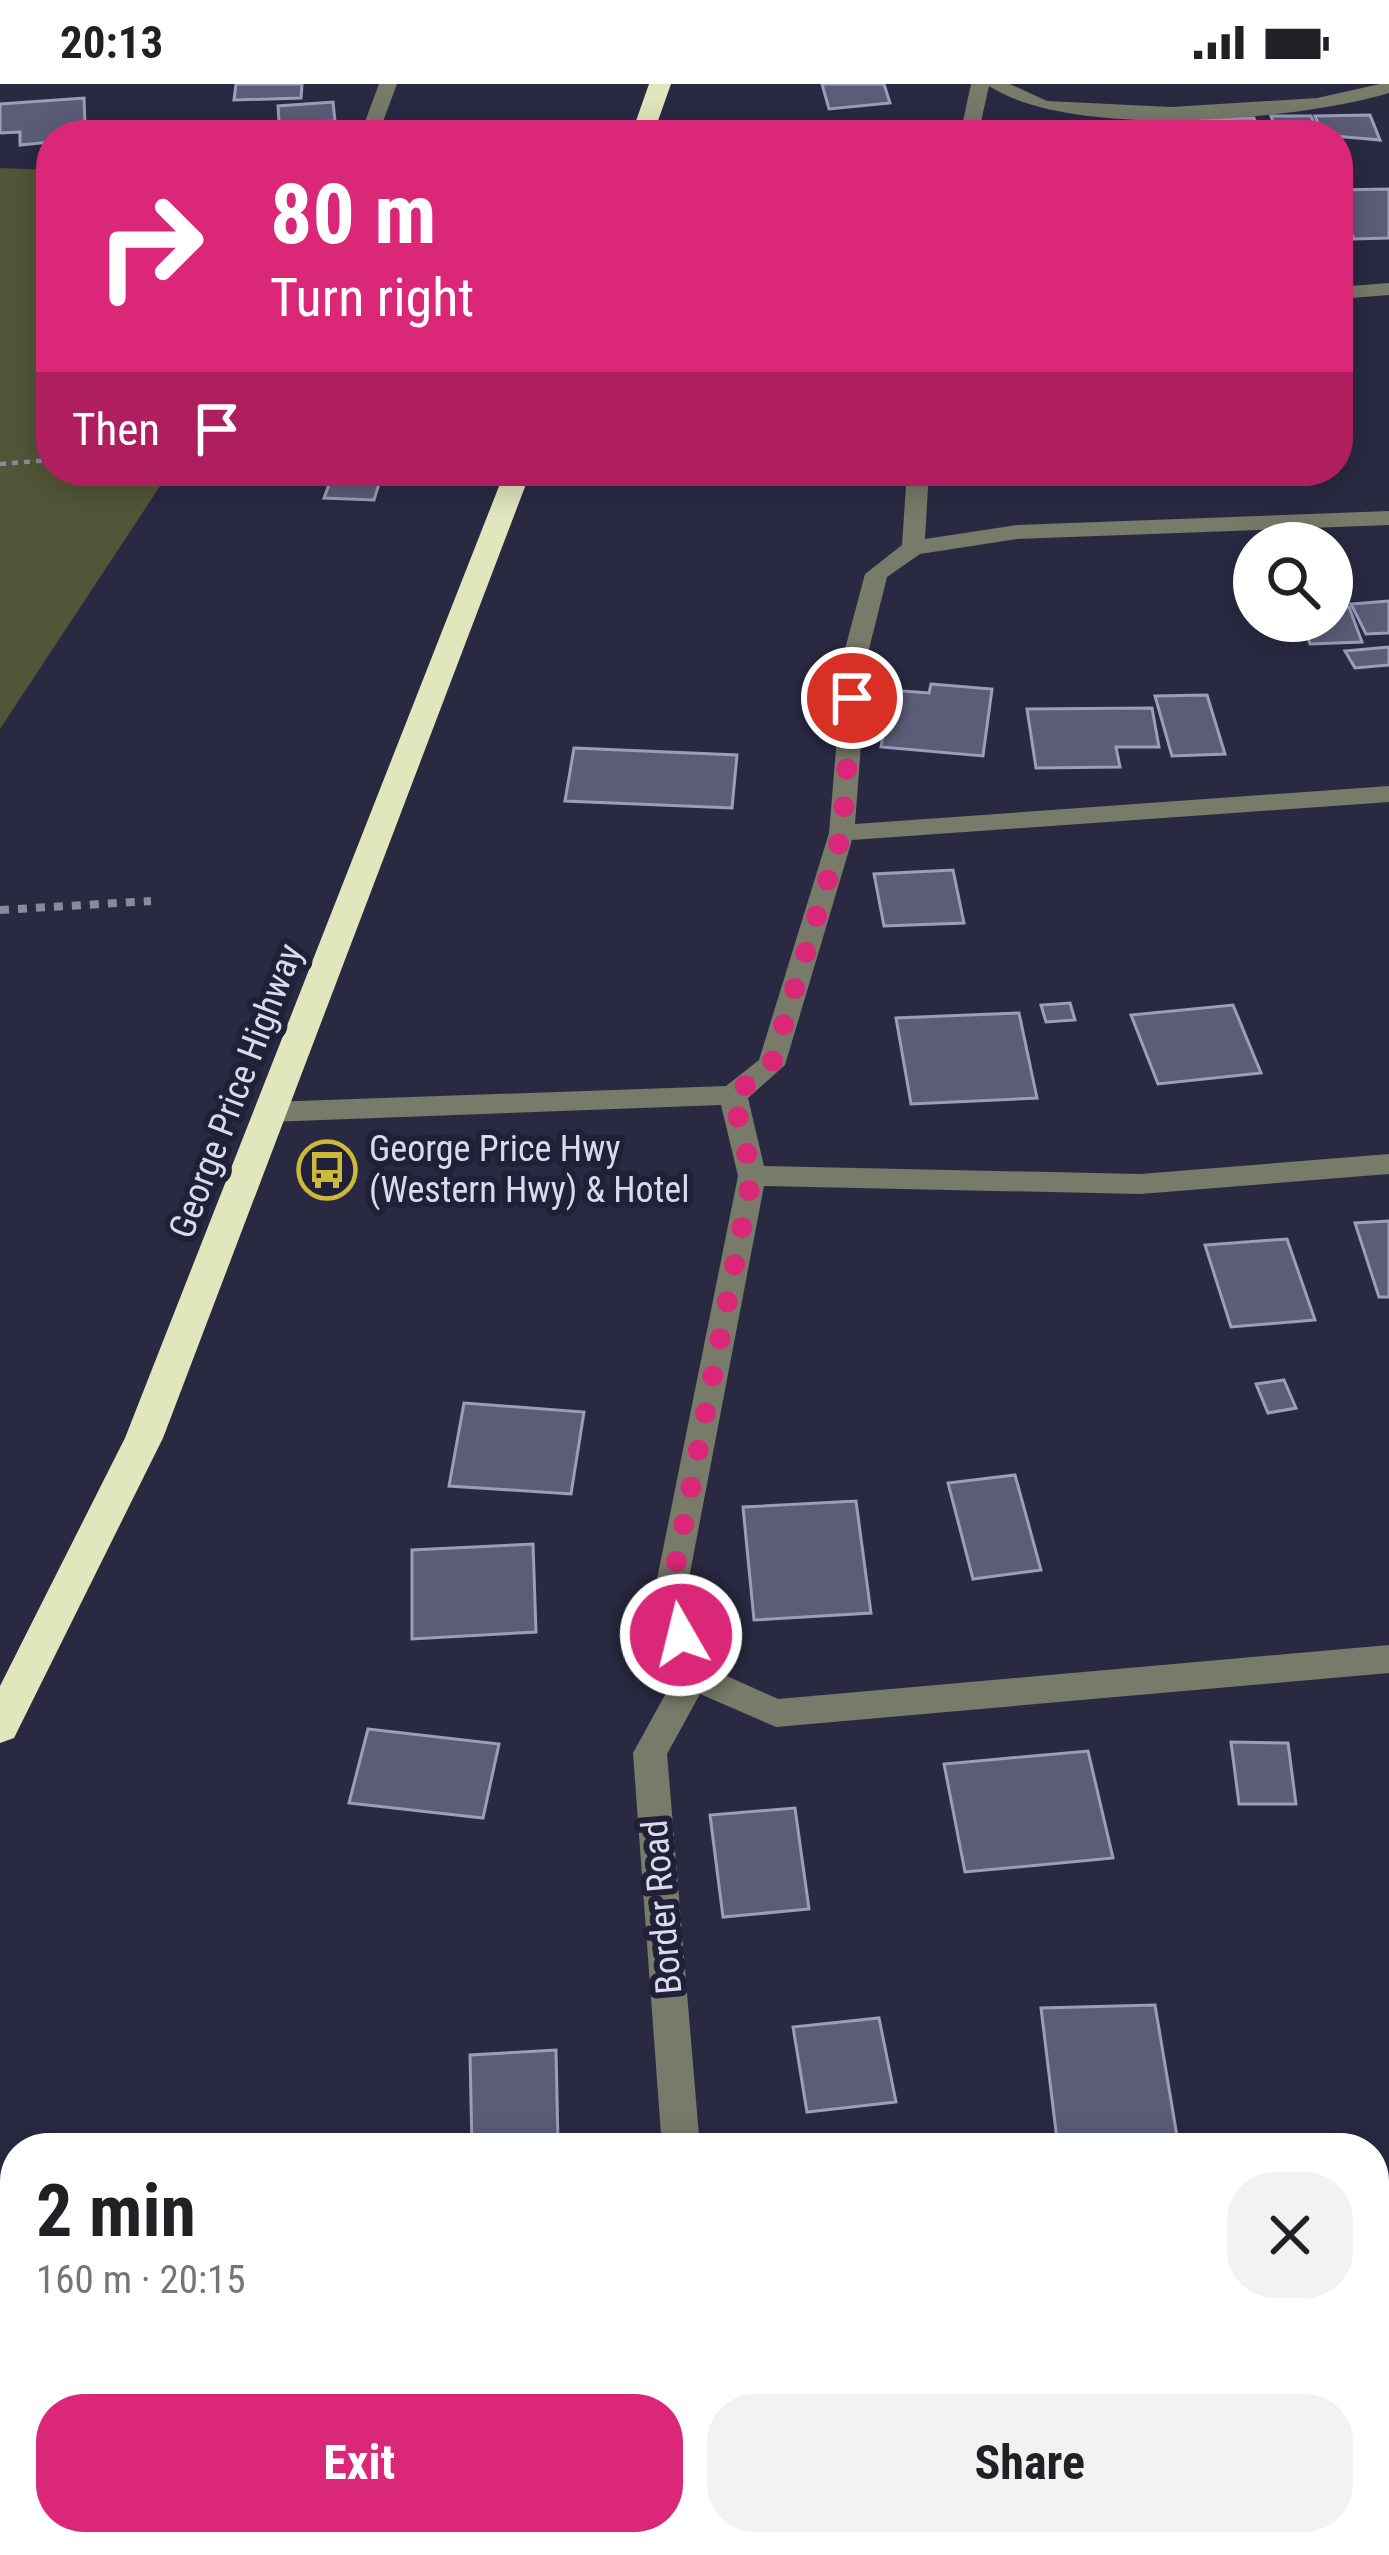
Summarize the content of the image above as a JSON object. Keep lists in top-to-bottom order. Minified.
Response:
{"streets":{"highway":["George Price Highway"],"street":["Border Road"]},"places":{"bus stop":["George Price Hwy (Western Hwy) & Hotel"]},"page":{"status":"20:13","turn":["80 m","Turn right"],"then":"Then","heading":["2 min","160 m · 20:15"],"buttons":["Exit","Share"]}}
